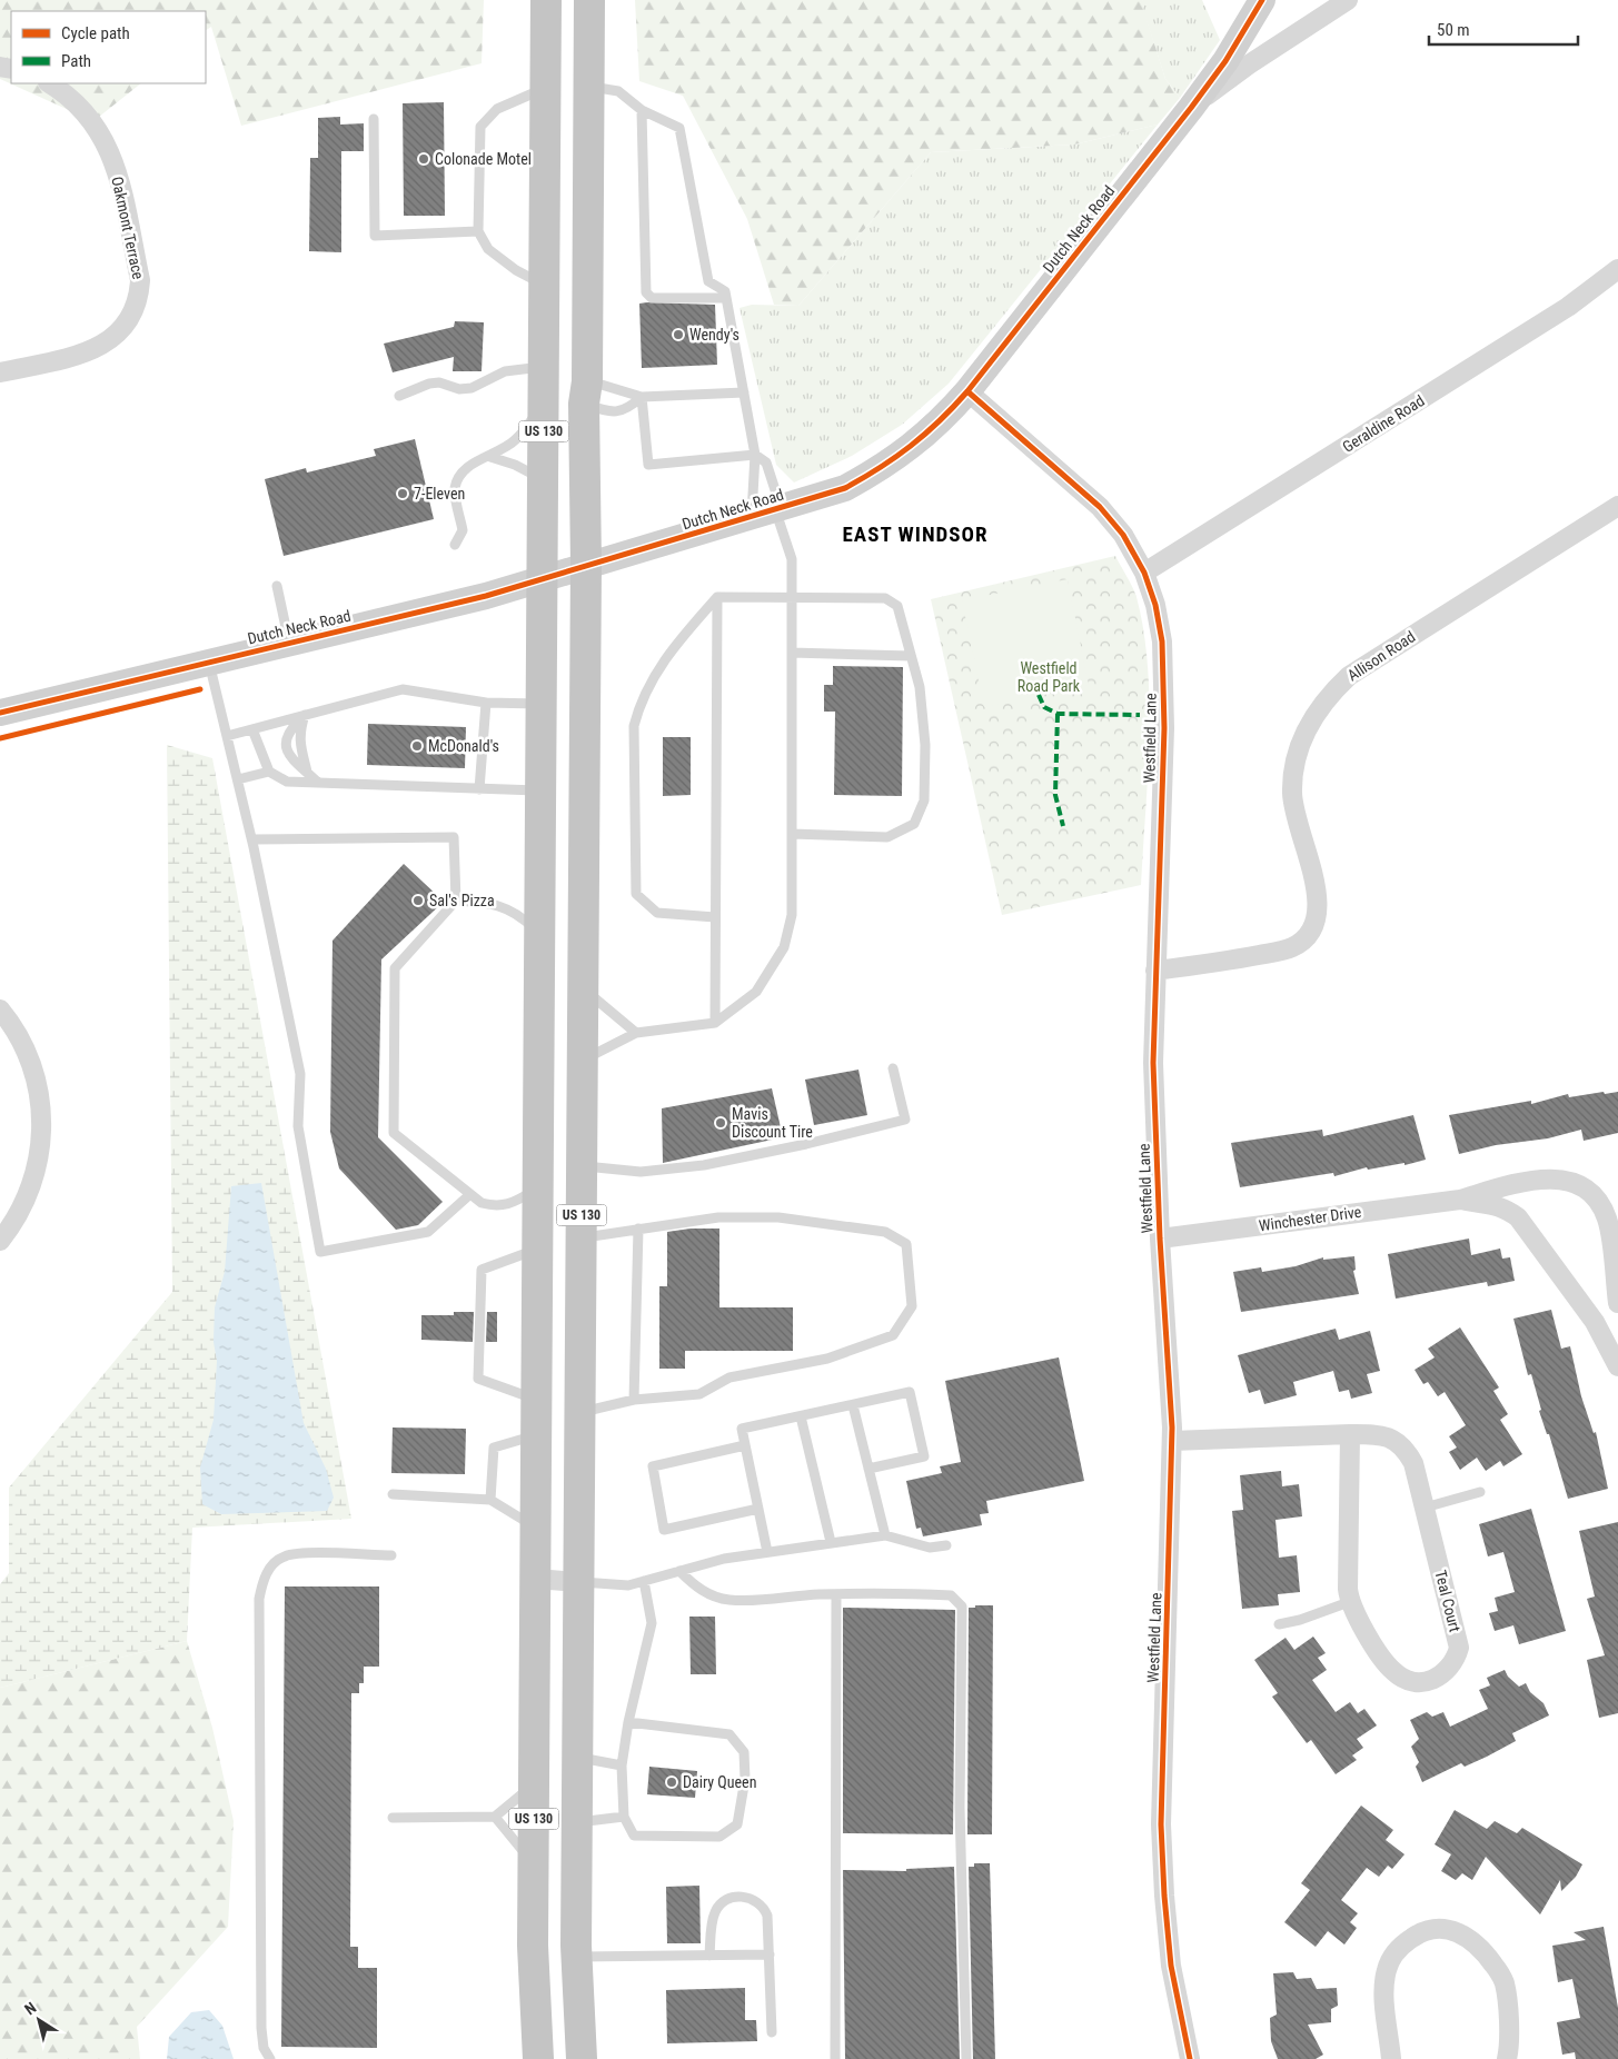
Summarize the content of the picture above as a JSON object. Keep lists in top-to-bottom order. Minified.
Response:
{"streets":{"highway":["US 130"],"street":["Oakmont Terrace","Dutch Neck Road","Geraldine Road","Allison Road","Westfield Lane","Winchester Drive","Teal Court"]},"crossings":[["Dutch Neck Road","US 130"],["Dutch Neck Road","Westfield Lane"],["Geraldine Road","Westfield Lane"],["Allison Road","Westfield Lane"],["Westfield Lane","Winchester Drive"],["Westfield Lane","Teal Court"]],"districts":["EAST WINDSOR"],"parks":["Westfield Road Park"],"places":["Colonade Motel","Wendy's","7-Eleven","McDonald's","Sal's Pizza","Mavis Discount Tire","Dairy Queen"],"legend":["Cycle path","Path"],"scale_bar":"50 m","north":"top left"}
